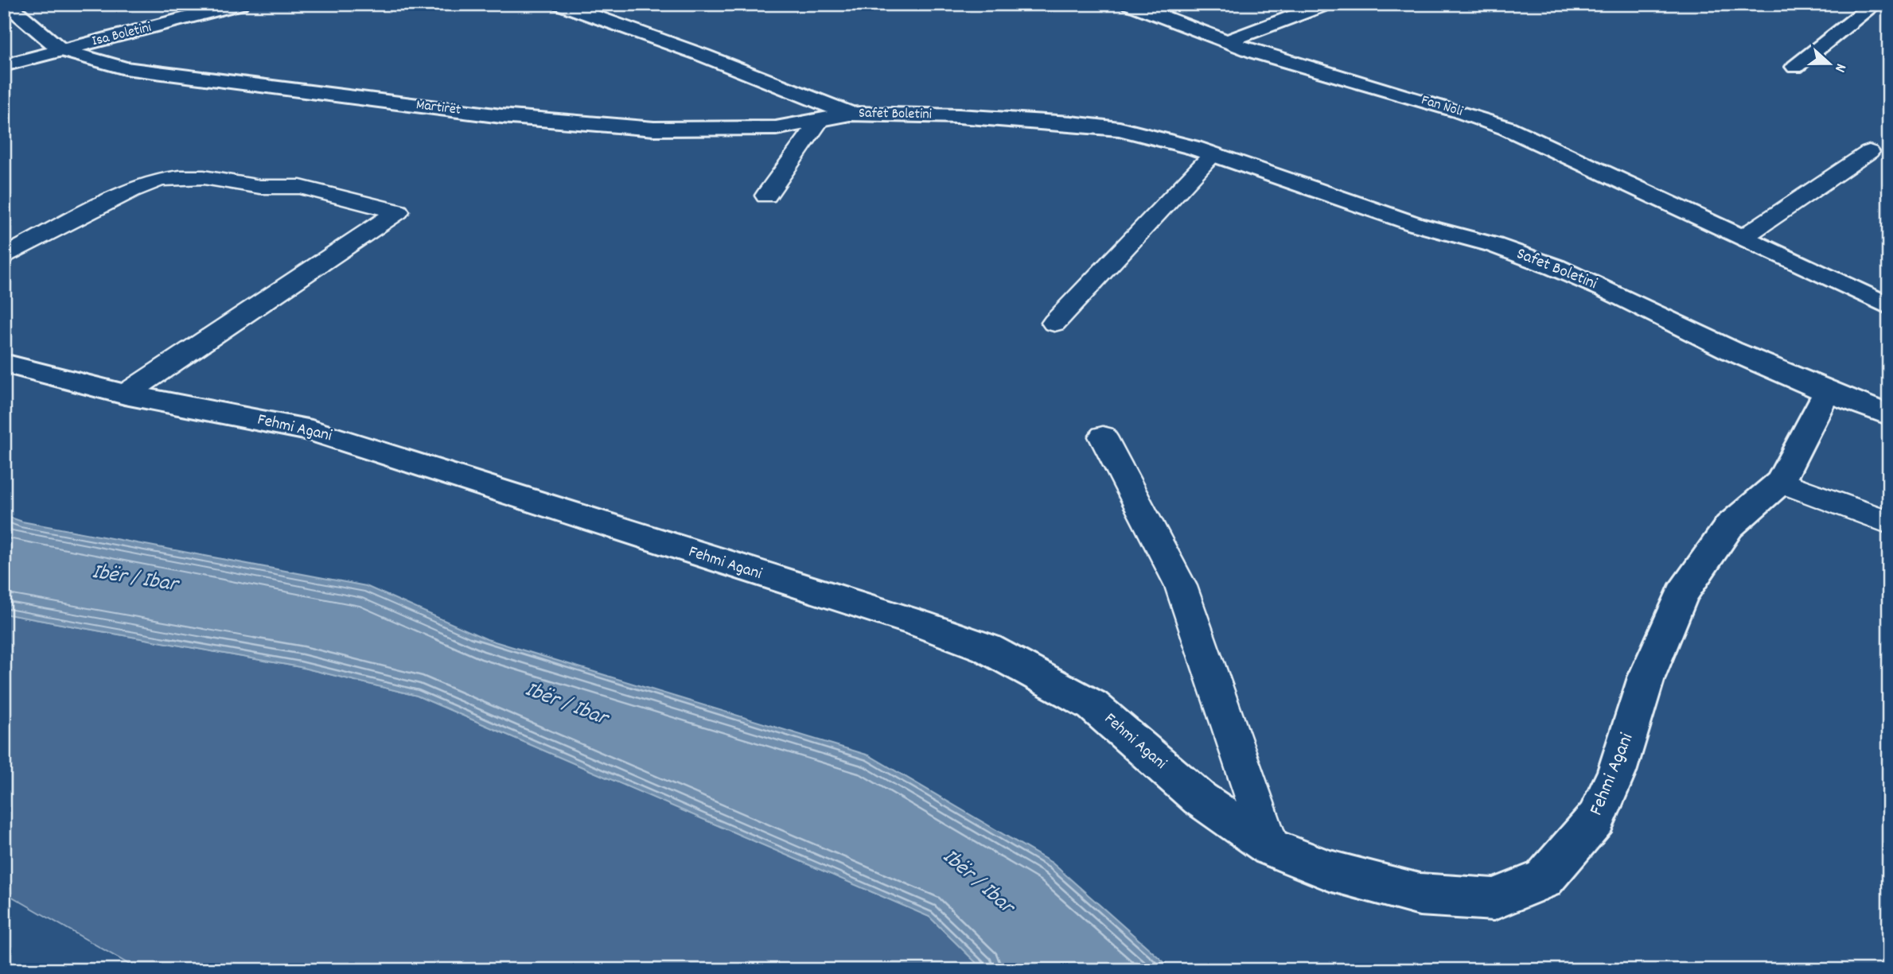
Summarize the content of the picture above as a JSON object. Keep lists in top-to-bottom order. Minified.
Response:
{"streets":{"street":["Isa Boletini","Fan Noli","Martirët","Safet Boletini","Fehmi Agani"]},"crossings":[["Isa Boletini","Martirët"],["Martirët","Safet Boletini"],["Safet Boletini","Fehmi Agani"]],"water":["Ibër / Ibar"],"north":"right"}
